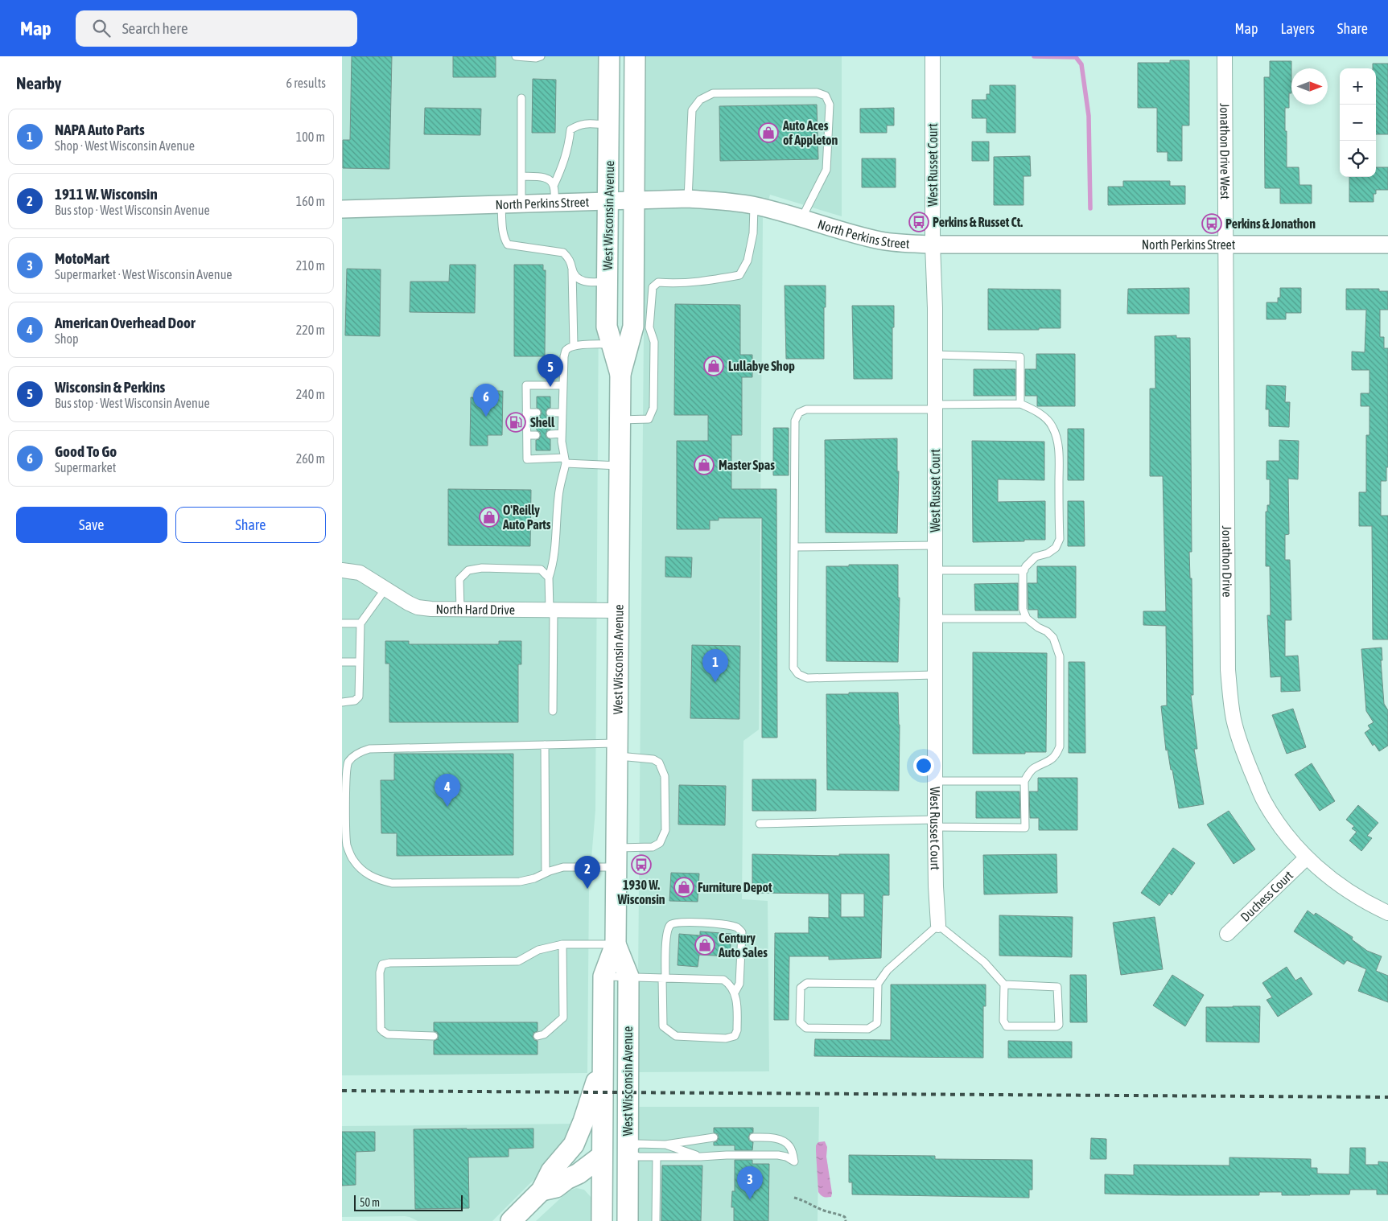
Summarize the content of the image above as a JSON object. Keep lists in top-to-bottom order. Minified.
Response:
{"streets":{"main road":["West Wisconsin Avenue"],"street":["Jonathon Drive West","West Russet Court","North Perkins Street","Jonathon Drive","North Hard Drive","Duchess Court"]},"crossings":[["Jonathon Drive West","North Perkins Street"],["Jonathon Drive West","Jonathon Drive"],["West Russet Court","North Perkins Street"],["North Perkins Street","West Wisconsin Avenue"],["North Perkins Street","Jonathon Drive"],["West Wisconsin Avenue","North Hard Drive"],["Jonathon Drive","Duchess Court"]],"places":{"shop":["Auto Aces of Appleton","Lullabye Shop","Master Spas","O'Reilly Auto Parts","Furniture Depot","Century Auto Sales"],"bus stop":["Perkins & Russet Ct.","Perkins & Jonathon","1930 W. Wisconsin"],"fuel station":["Shell"]},"scale_bar":"50 m","north":"right","page":{"header":"Map","search":"Search here","nav":["Map","Layers","Share"],"heading":["Nearby","6 results"],"map_buttons":["+","−"],"list":[{"mark":"1","name":"NAPA Auto Parts","note":"Shop · West Wisconsin Avenue","value":"100 m"},{"mark":"2","name":"1911 W. Wisconsin","note":"Bus stop · West Wisconsin Avenue","value":"160 m"},{"mark":"3","name":"MotoMart","note":"Supermarket · West Wisconsin Avenue","value":"210 m"},{"mark":"4","name":"American Overhead Door","note":"Shop","value":"220 m"},{"mark":"5","name":"Wisconsin & Perkins","note":"Bus stop · West Wisconsin Avenue","value":"240 m"},{"mark":"6","name":"Good To Go","note":"Supermarket","value":"260 m"}],"pins":["5","6","1","4","2","3"],"buttons":["Save","Share"],"scale":"50 m"}}
